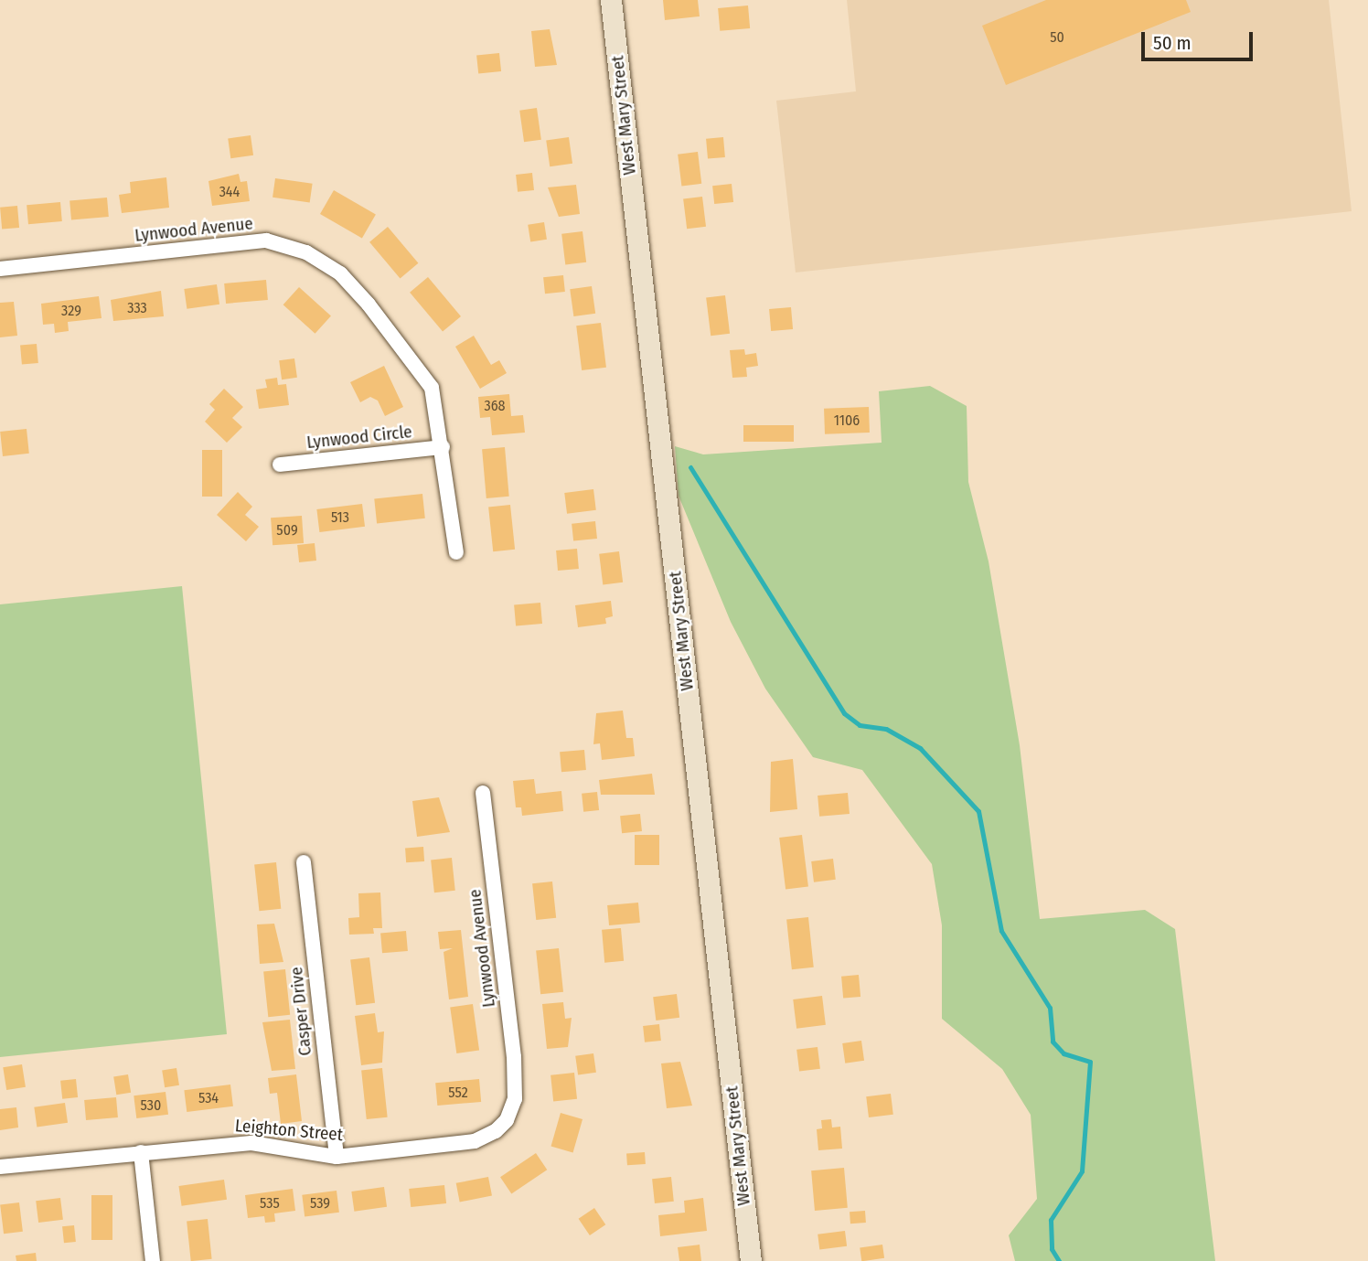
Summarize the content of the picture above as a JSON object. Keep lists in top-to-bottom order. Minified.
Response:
{"streets":{"main road":["West Mary Street"],"street":["Lynwood Avenue","Lynwood Circle","Casper Drive","Leighton Street"]},"crossings":[["Lynwood Avenue","Lynwood Circle"],["Lynwood Avenue","Leighton Street"],["Casper Drive","Leighton Street"]],"house_numbers":["50","344","333","329","368","1106","513","509","552","534","530","535","539"],"scale_bar":"50 m"}
